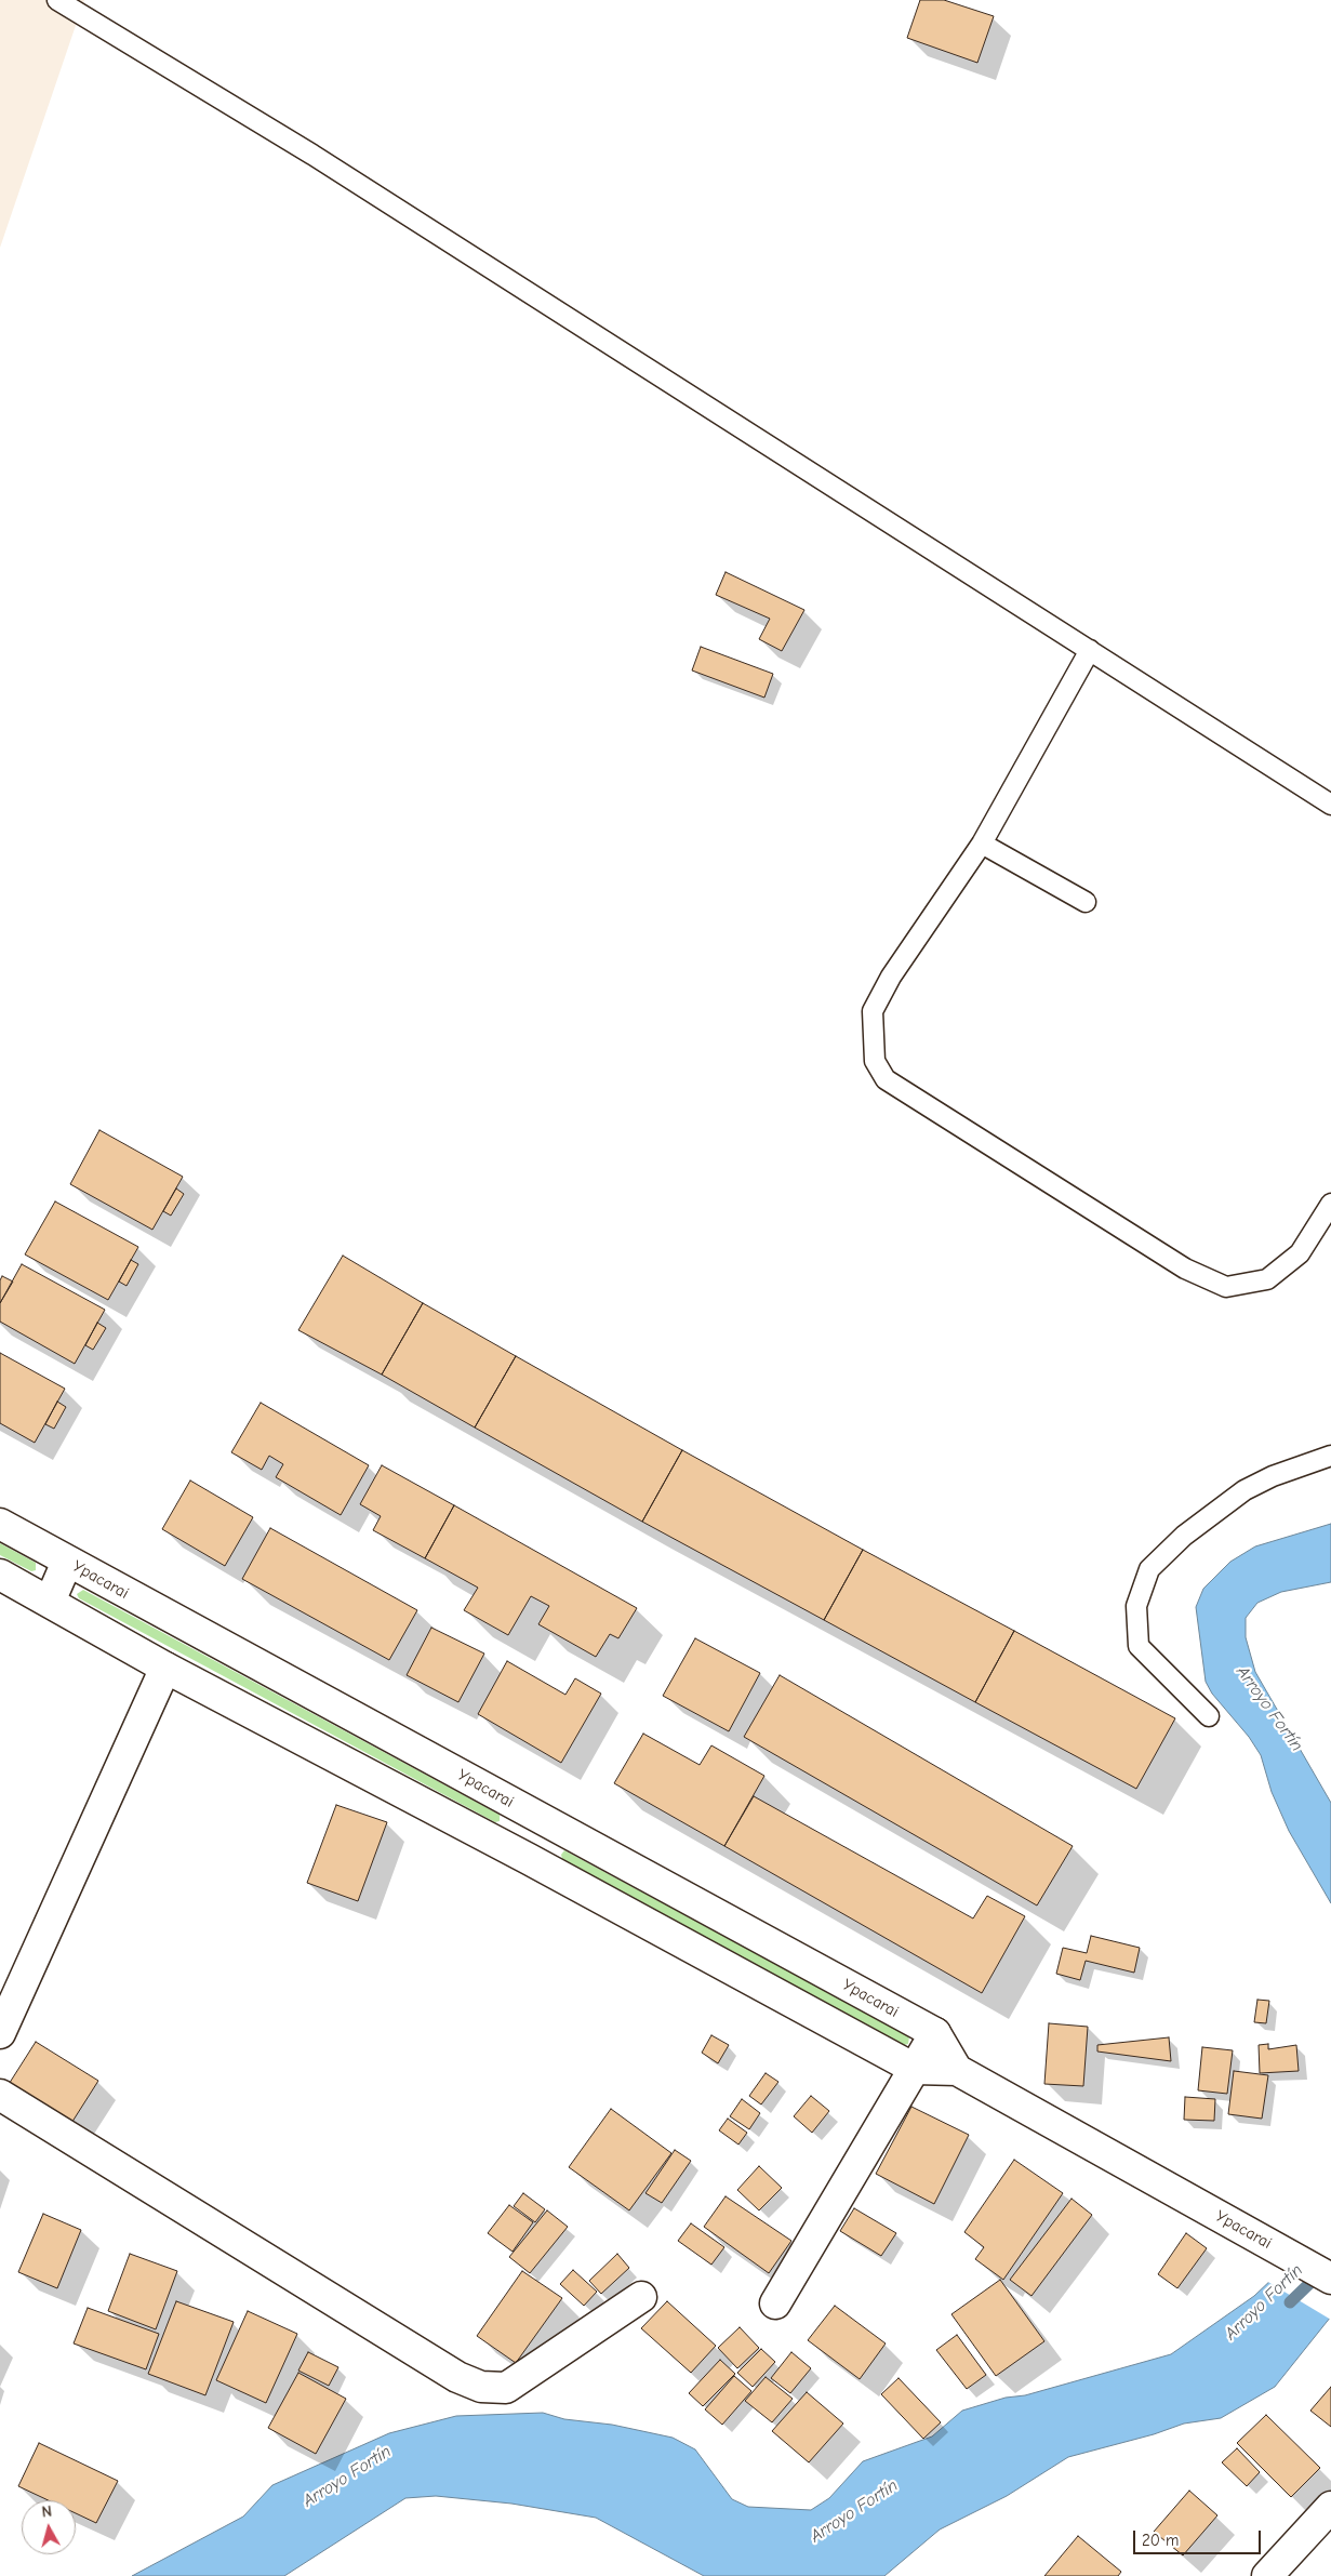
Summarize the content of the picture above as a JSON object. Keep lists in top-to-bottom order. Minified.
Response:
{"streets":{"street":["Ypacarai"]},"water":["Arroyo Fortín"],"scale_bar":"20 m","north":"top"}
